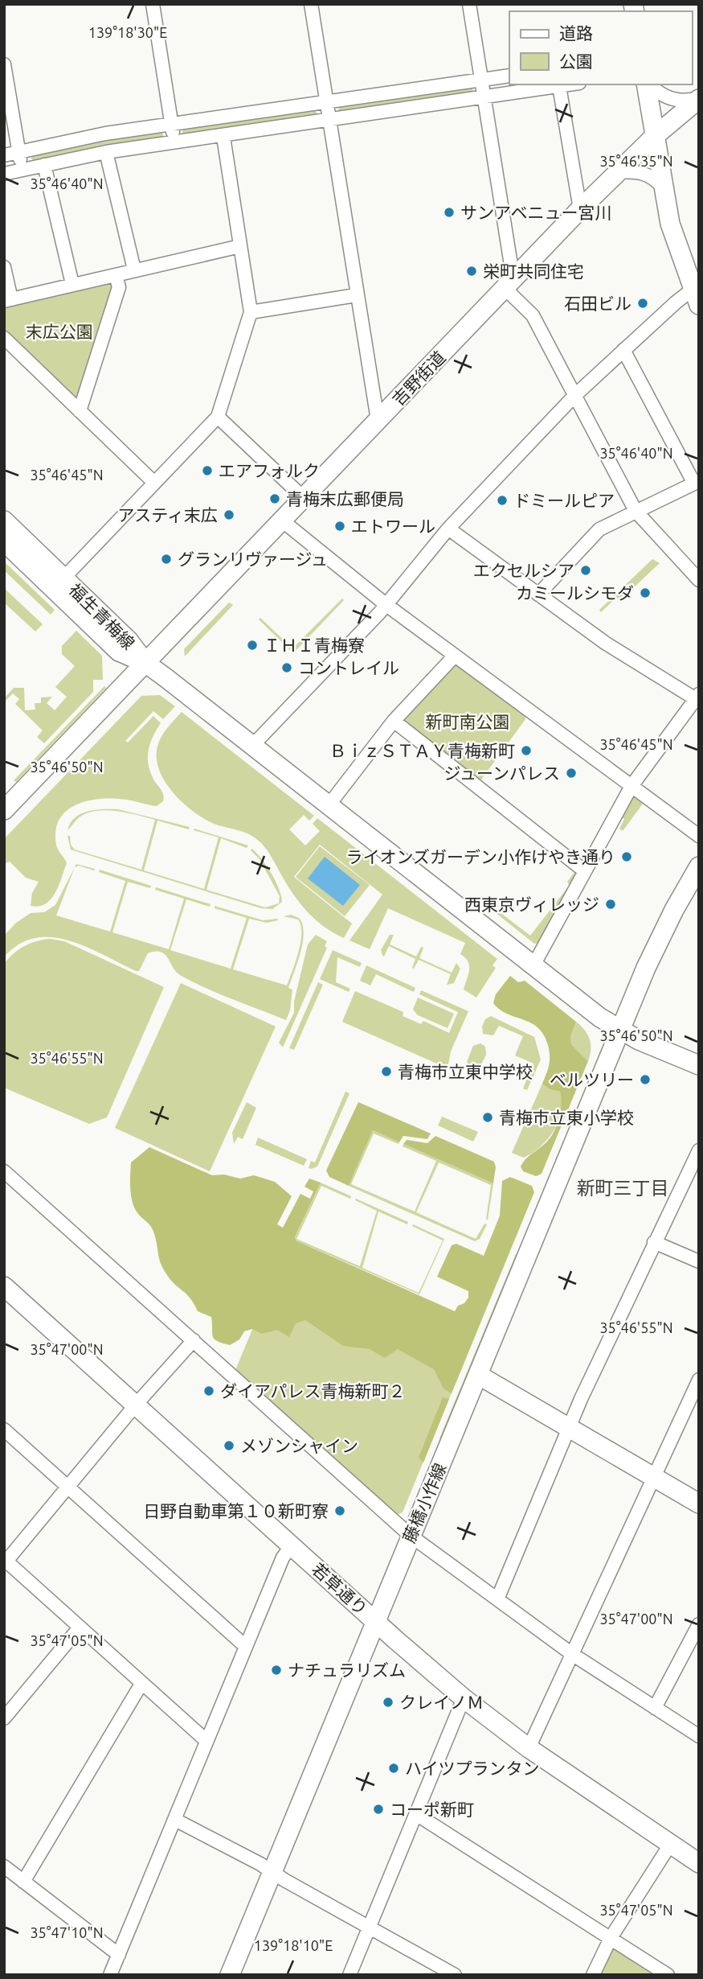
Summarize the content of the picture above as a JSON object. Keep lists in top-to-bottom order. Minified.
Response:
{"streets":{"street":["吉野街道","福生青梅線","藤橋小作線","若草通り"]},"crossings":[["吉野街道","福生青梅線"],["福生青梅線","藤橋小作線"],["藤橋小作線","若草通り"]],"districts":["新町三丁目"],"parks":["末広公園","新町南公園"],"places":["サンアベニュー宮川","栄町共同住宅","石田ビル","エアフォルク","青梅末広郵便局","ドミールピア","アスティ末広","エトワール","グランリヴァージュ","エクセルシア","カミールシモダ","ＩＨＩ青梅寮","コントレイル","ＢｉｚＳＴＡＹ青梅新町","ジューンパレス","ライオンズガーデン小作けやき通り","西東京ヴィレッジ","青梅市立東中学校","ベルツリー","青梅市立東小学校","ダイアパレス青梅新町２","メゾンシャイン","日野自動車第１０新町寮","ナチュラリズム","クレイノＭ","ハイツプランタン","コーポ新町"],"legend":["道路","公園"],"coordinates":["139°18'30\"E","35°46'35\"N","35°46'40\"N","35°46'45\"N","35°46'50\"N","35°46'55\"N","35°47'00\"N","35°47'05\"N","35°47'10\"N","139°18'10\"E"]}
